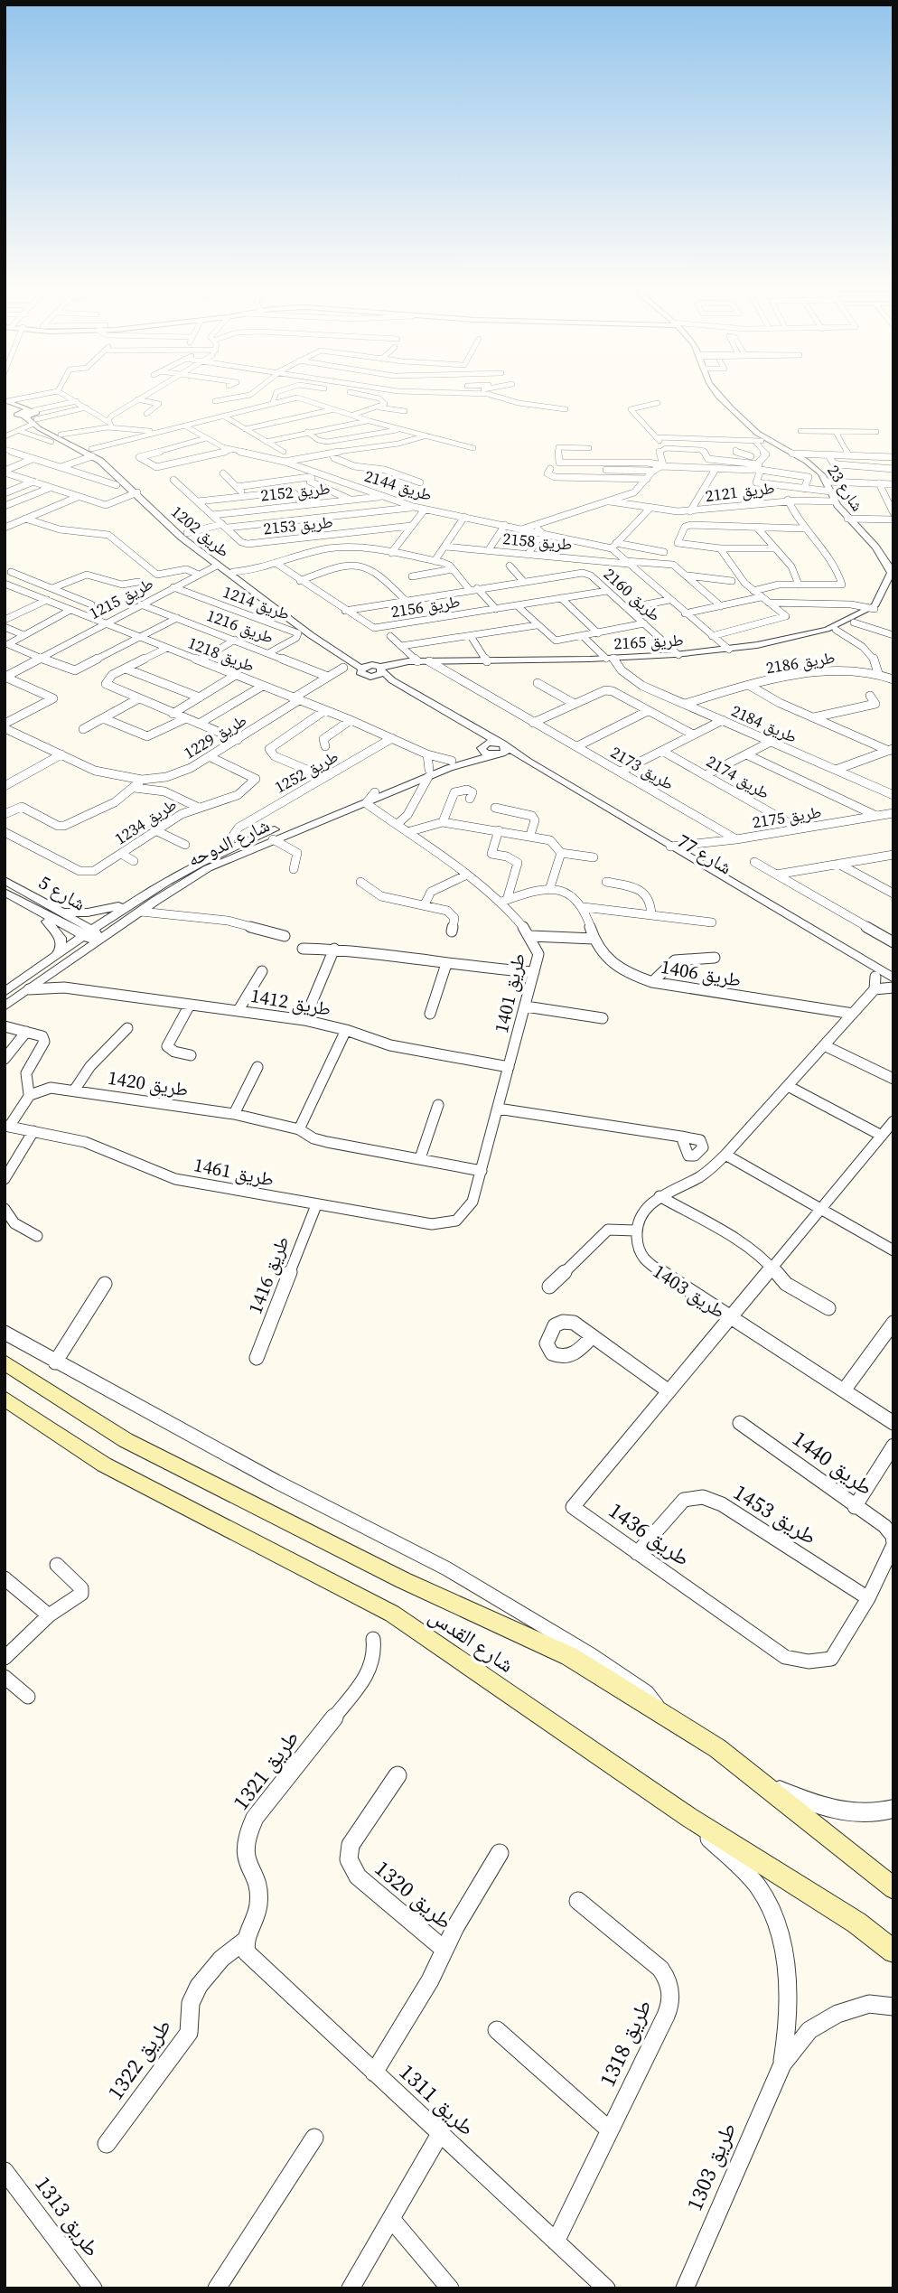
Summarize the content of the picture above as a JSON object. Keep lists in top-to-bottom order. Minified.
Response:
{"streets":{"main road":["شارع القدس"],"street":["طريق 2144","شارع 23","طريق 2152","طريق 2121","طريق 2153","طريق 1202","طريق 2158","طريق 2160","طريق 1215","طريق 1214","طريق 2156","طريق 1216","طريق 2165","طريق 1218","طريق 2186","طريق 2184","طريق 1229","طريق 2173","طريق 1252","طريق 2174","طريق 2175","طريق 1234","شارع الدوحه","شارع 77","شارع 5","طريق 1406","طريق 1401","طريق 1412","طريق 1420","طريق 1461","طريق 1416","طريق 1403","طريق 1440","طريق 1453","طريق 1436","طريق 1321","طريق 1320","طريق 1318","طريق 1322","طريق 1311","طريق 1303","طريق 1313"]},"crossings":[["طريق 2144","طريق 2152"],["شارع 23","طريق 2121"],["شارع 23","طريق 2165"],["طريق 2152","طريق 2153"],["طريق 1202","طريق 1215"],["طريق 2160","طريق 2156"],["طريق 2160","طريق 2165"],["طريق 1215","طريق 1214"],["طريق 1215","طريق 1216"],["طريق 1215","طريق 1218"],["طريق 1214","طريق 1216"],["طريق 2165","طريق 2184"],["طريق 2165","طريق 2173"],["طريق 2165","شارع 77"],["طريق 1218","طريق 1229"],["طريق 1218","طريق 1252"],["طريق 1218","شارع الدوحه"],["طريق 2186","طريق 2184"],["طريق 2184","طريق 2174"],["طريق 1229","طريق 1234"],["طريق 2173","طريق 2174"],["طريق 2173","طريق 2175"],["طريق 1252","شارع الدوحه"],["طريق 2174","طريق 2175"],["طريق 2175","شارع 77"],["شارع الدوحه","شارع 77"],["شارع الدوحه","شارع 5"],["شارع الدوحه","طريق 1401"],["شارع الدوحه","طريق 1412"],["طريق 1401","طريق 1412"],["طريق 1401","طريق 1420"],["طريق 1401","طريق 1461"],["طريق 1461","طريق 1416"],["طريق 1403","طريق 1436"],["طريق 1440","طريق 1453"],["طريق 1440","طريق 1436"],["طريق 1453","طريق 1436"],["شارع القدس","طريق 1303"],["طريق 1321","طريق 1322"],["طريق 1321","طريق 1311"],["طريق 1320","طريق 1311"],["طريق 1318","طريق 1311"],["طريق 1322","طريق 1311"]]}
